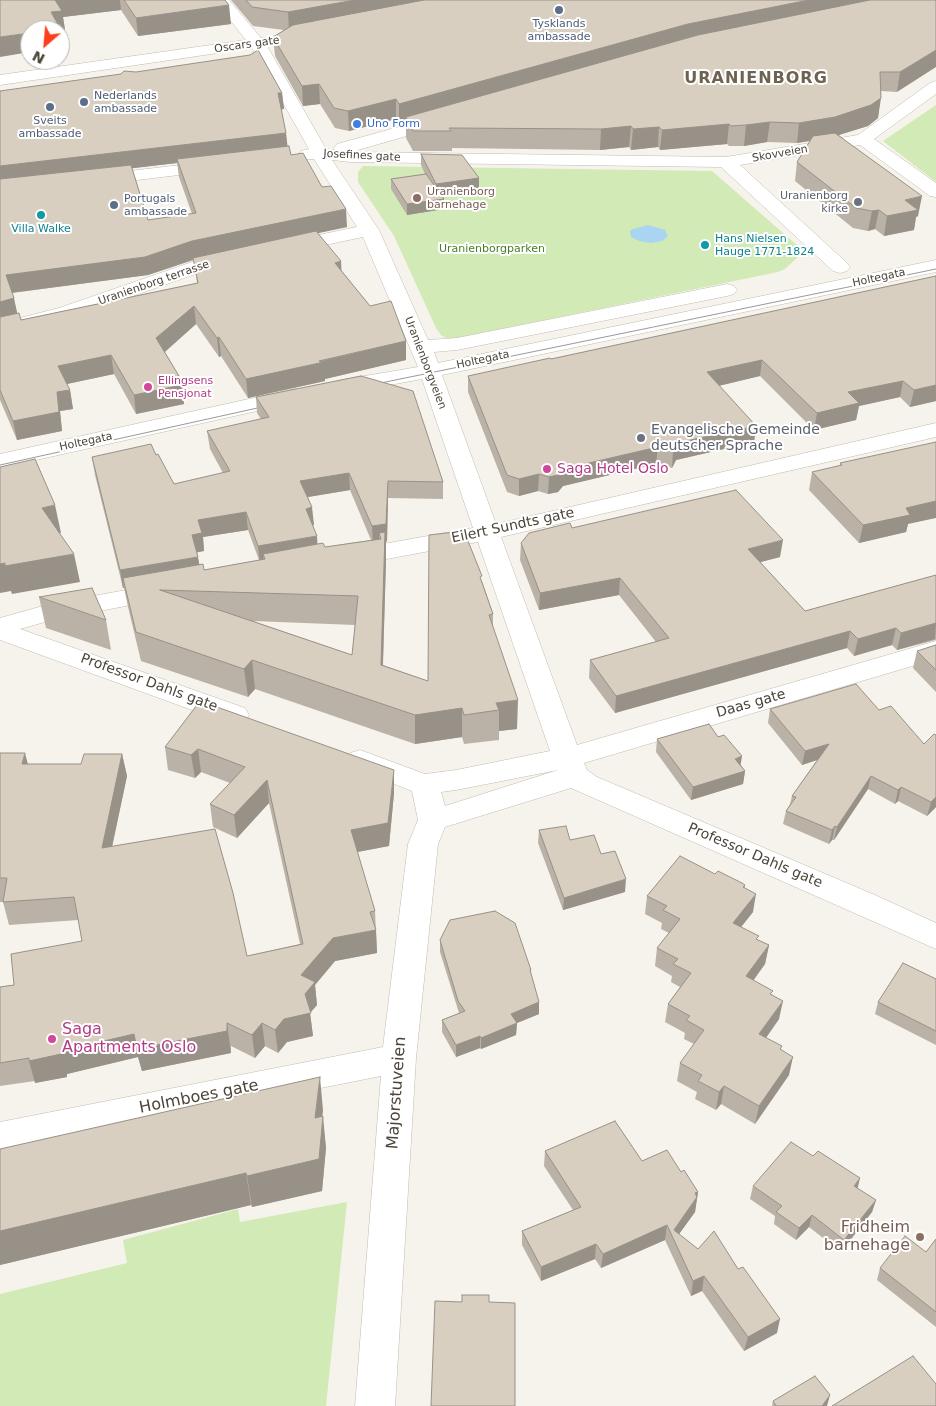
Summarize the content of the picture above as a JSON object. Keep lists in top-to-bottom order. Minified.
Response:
{"streets":{"street":["Oscars gate","Skovveien","Josefines gate","Holtegata","Uranienborg terrasse","Uranienborgveien","Eilert Sundts gate","Professor Dahls gate","Daas gate","Majorstuveien","Holmboes gate"]},"crossings":[["Oscars gate","Uranienborgveien"],["Skovveien","Josefines gate"],["Skovveien","Holtegata"],["Josefines gate","Holtegata"],["Josefines gate","Uranienborgveien"],["Holtegata","Uranienborgveien"],["Uranienborgveien","Eilert Sundts gate"],["Uranienborgveien","Professor Dahls gate"],["Uranienborgveien","Daas gate"],["Professor Dahls gate","Daas gate"],["Majorstuveien","Holmboes gate"]],"districts":["URANIENBORG"],"parks":["Uranienborgparken"],"places":["Tysklands ambassade","Nederlands ambassade","Sveits ambassade","Uno Form","Uranienborg barnehage","Uranienborg kirke","Portugals ambassade","Villa Walke","Hans Nielsen Hauge 1771-1824","Ellingsens Pensjonat","Evangelische Gemeinde deutscher Sprache","Saga Hotel Oslo","Saga Apartments Oslo","Fridheim barnehage"],"north":"bottom left"}
